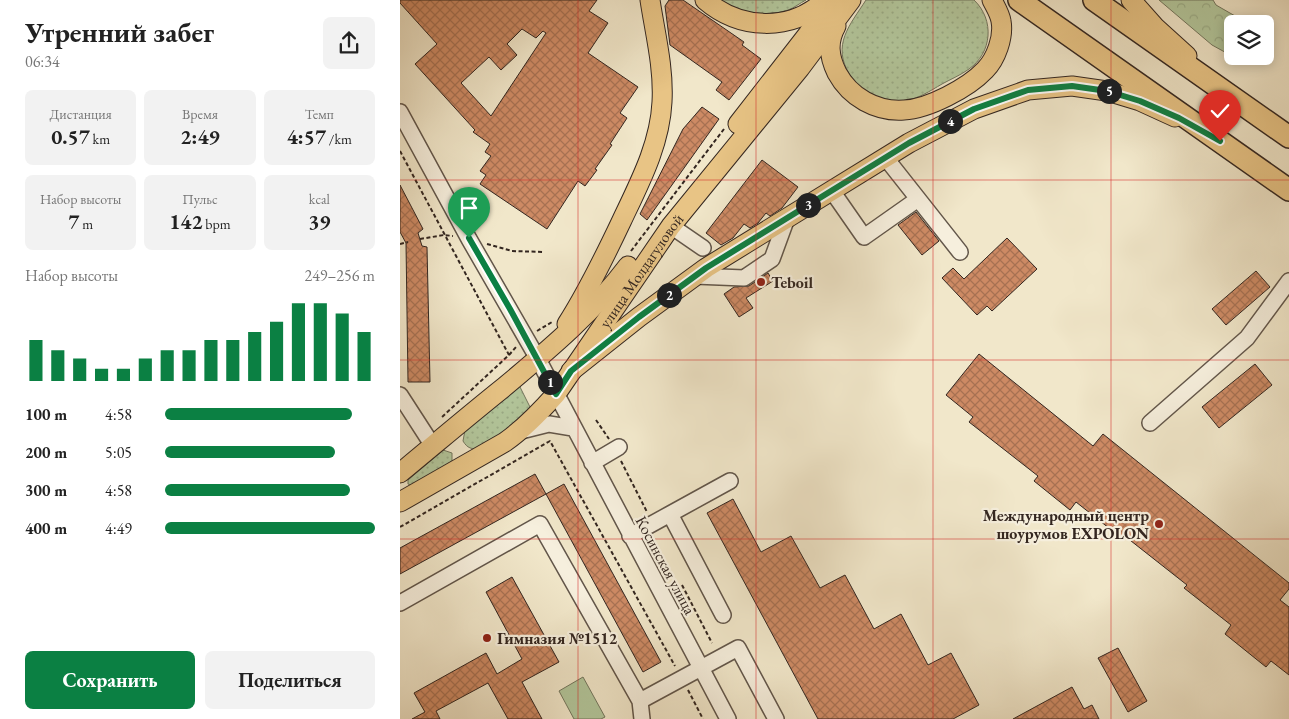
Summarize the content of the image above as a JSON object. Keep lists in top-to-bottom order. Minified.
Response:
{"streets":{"main road":["улица Молдагуловой"],"street":["Косинская улица"]},"crossings":[["улица Молдагуловой","Косинская улица"]],"places":["Teboil","Международный центр шоурумов EXPOLON","Гимназия №1512"],"page":{"heading":["Утренний забег","06:34"],"pins":["5","4","3","2","1"],"stats":[["Дистанция","0.57 km"],["Время","2:49"],["Темп","4:57 /km"],["Набор высоты","7 m"],["Пульс","142 bpm"],["kcal","39"]],"chart":["Набор высоты","249–256 m"],"list":[{"name":"100 m","note":"4:58"},{"name":"200 m","note":"5:05"},{"name":"300 m","note":"4:58"},{"name":"400 m","note":"4:49"}],"buttons":["Сохранить","Поделиться"]}}
